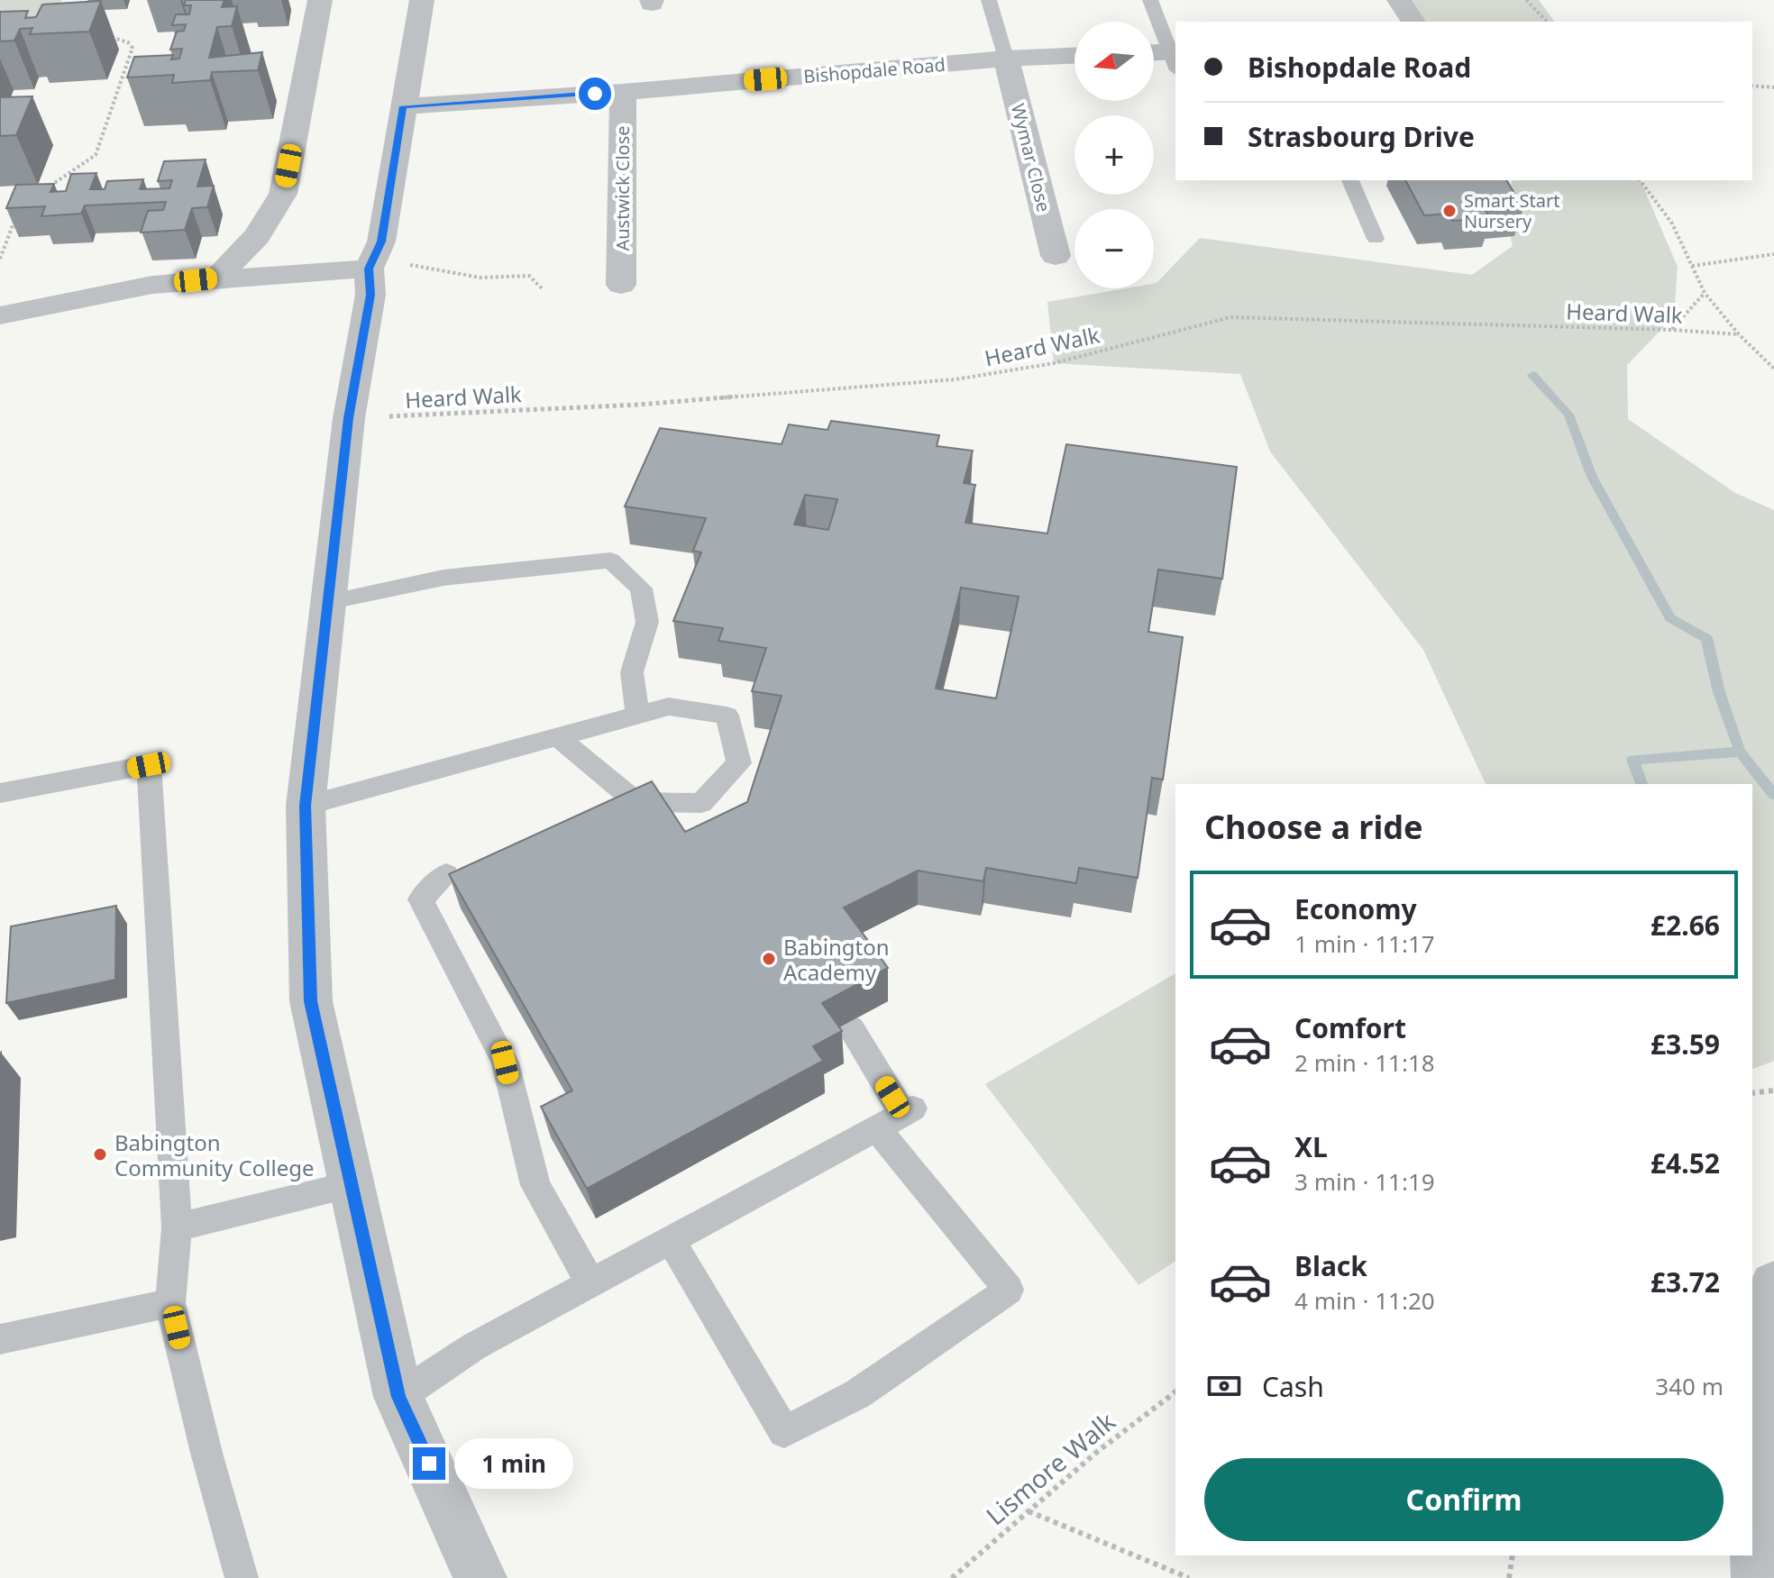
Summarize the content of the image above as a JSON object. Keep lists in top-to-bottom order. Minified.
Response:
{"streets":{"street":["Bishopdale Road","Wymar Close","Austwick Close"],"path":["Heard Walk","Lismore Walk"]},"crossings":[["Bishopdale Road","Wymar Close"],["Bishopdale Road","Austwick Close"]],"places":["Smart Start Nursery","Babington Academy","Babington Community College"],"north":"left","page":{"map_buttons":["+","−"],"banner":["Bishopdale Road","Strasbourg Drive"],"heading":"Choose a ride","list":[{"name":"Economy","note":"1 min · 11:17","value":"£2.66"},{"name":"Comfort","note":"2 min · 11:18","value":"£3.59"},{"name":"XL","note":"3 min · 11:19","value":"£4.52"},{"name":"Black","note":"4 min · 11:20","value":"£3.72"}],"pay":["Cash","340 m"],"bubble":"1 min","buttons":"Confirm"}}
